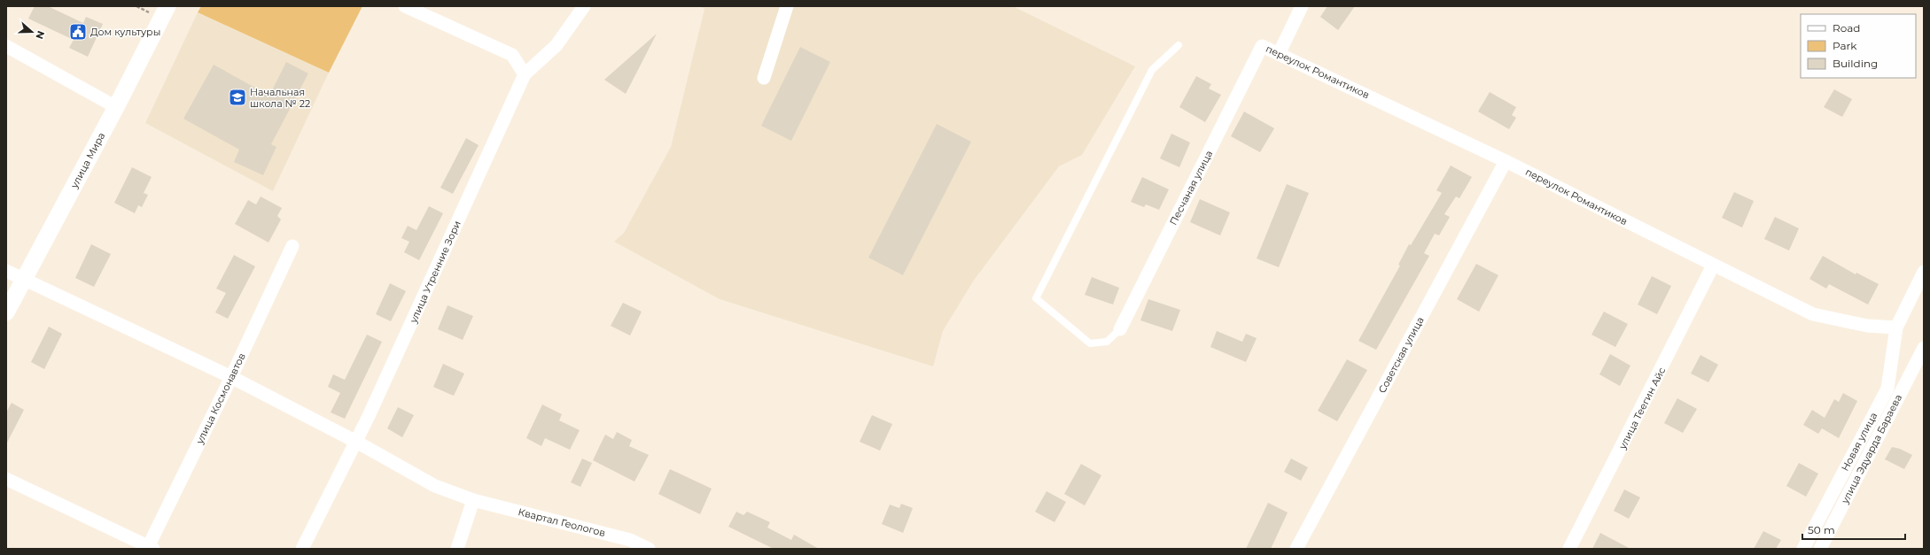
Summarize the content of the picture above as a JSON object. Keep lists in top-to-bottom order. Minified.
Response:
{"streets":{"street":["переулок Романтиков","улица Мира","Песчаная улица","улица Утренние Зори","Советская улица","улица Космонавтов","улица Теегин Айс","Новая улица","улица Эдуарда Бараева","Квартал Геологов"]},"crossings":[["переулок Романтиков","Песчаная улица"],["переулок Романтиков","Советская улица"],["переулок Романтиков","улица Теегин Айс"],["переулок Романтиков","Новая улица"],["улица Мира","Квартал Геологов"],["улица Утренние Зори","Квартал Геологов"],["улица Космонавтов","Квартал Геологов"]],"places":{"public building":["Дом культуры"],"school or university":["Начальная школа № 22"]},"legend":["Road","Park","Building"],"scale_bar":"50 m","north":"right"}
